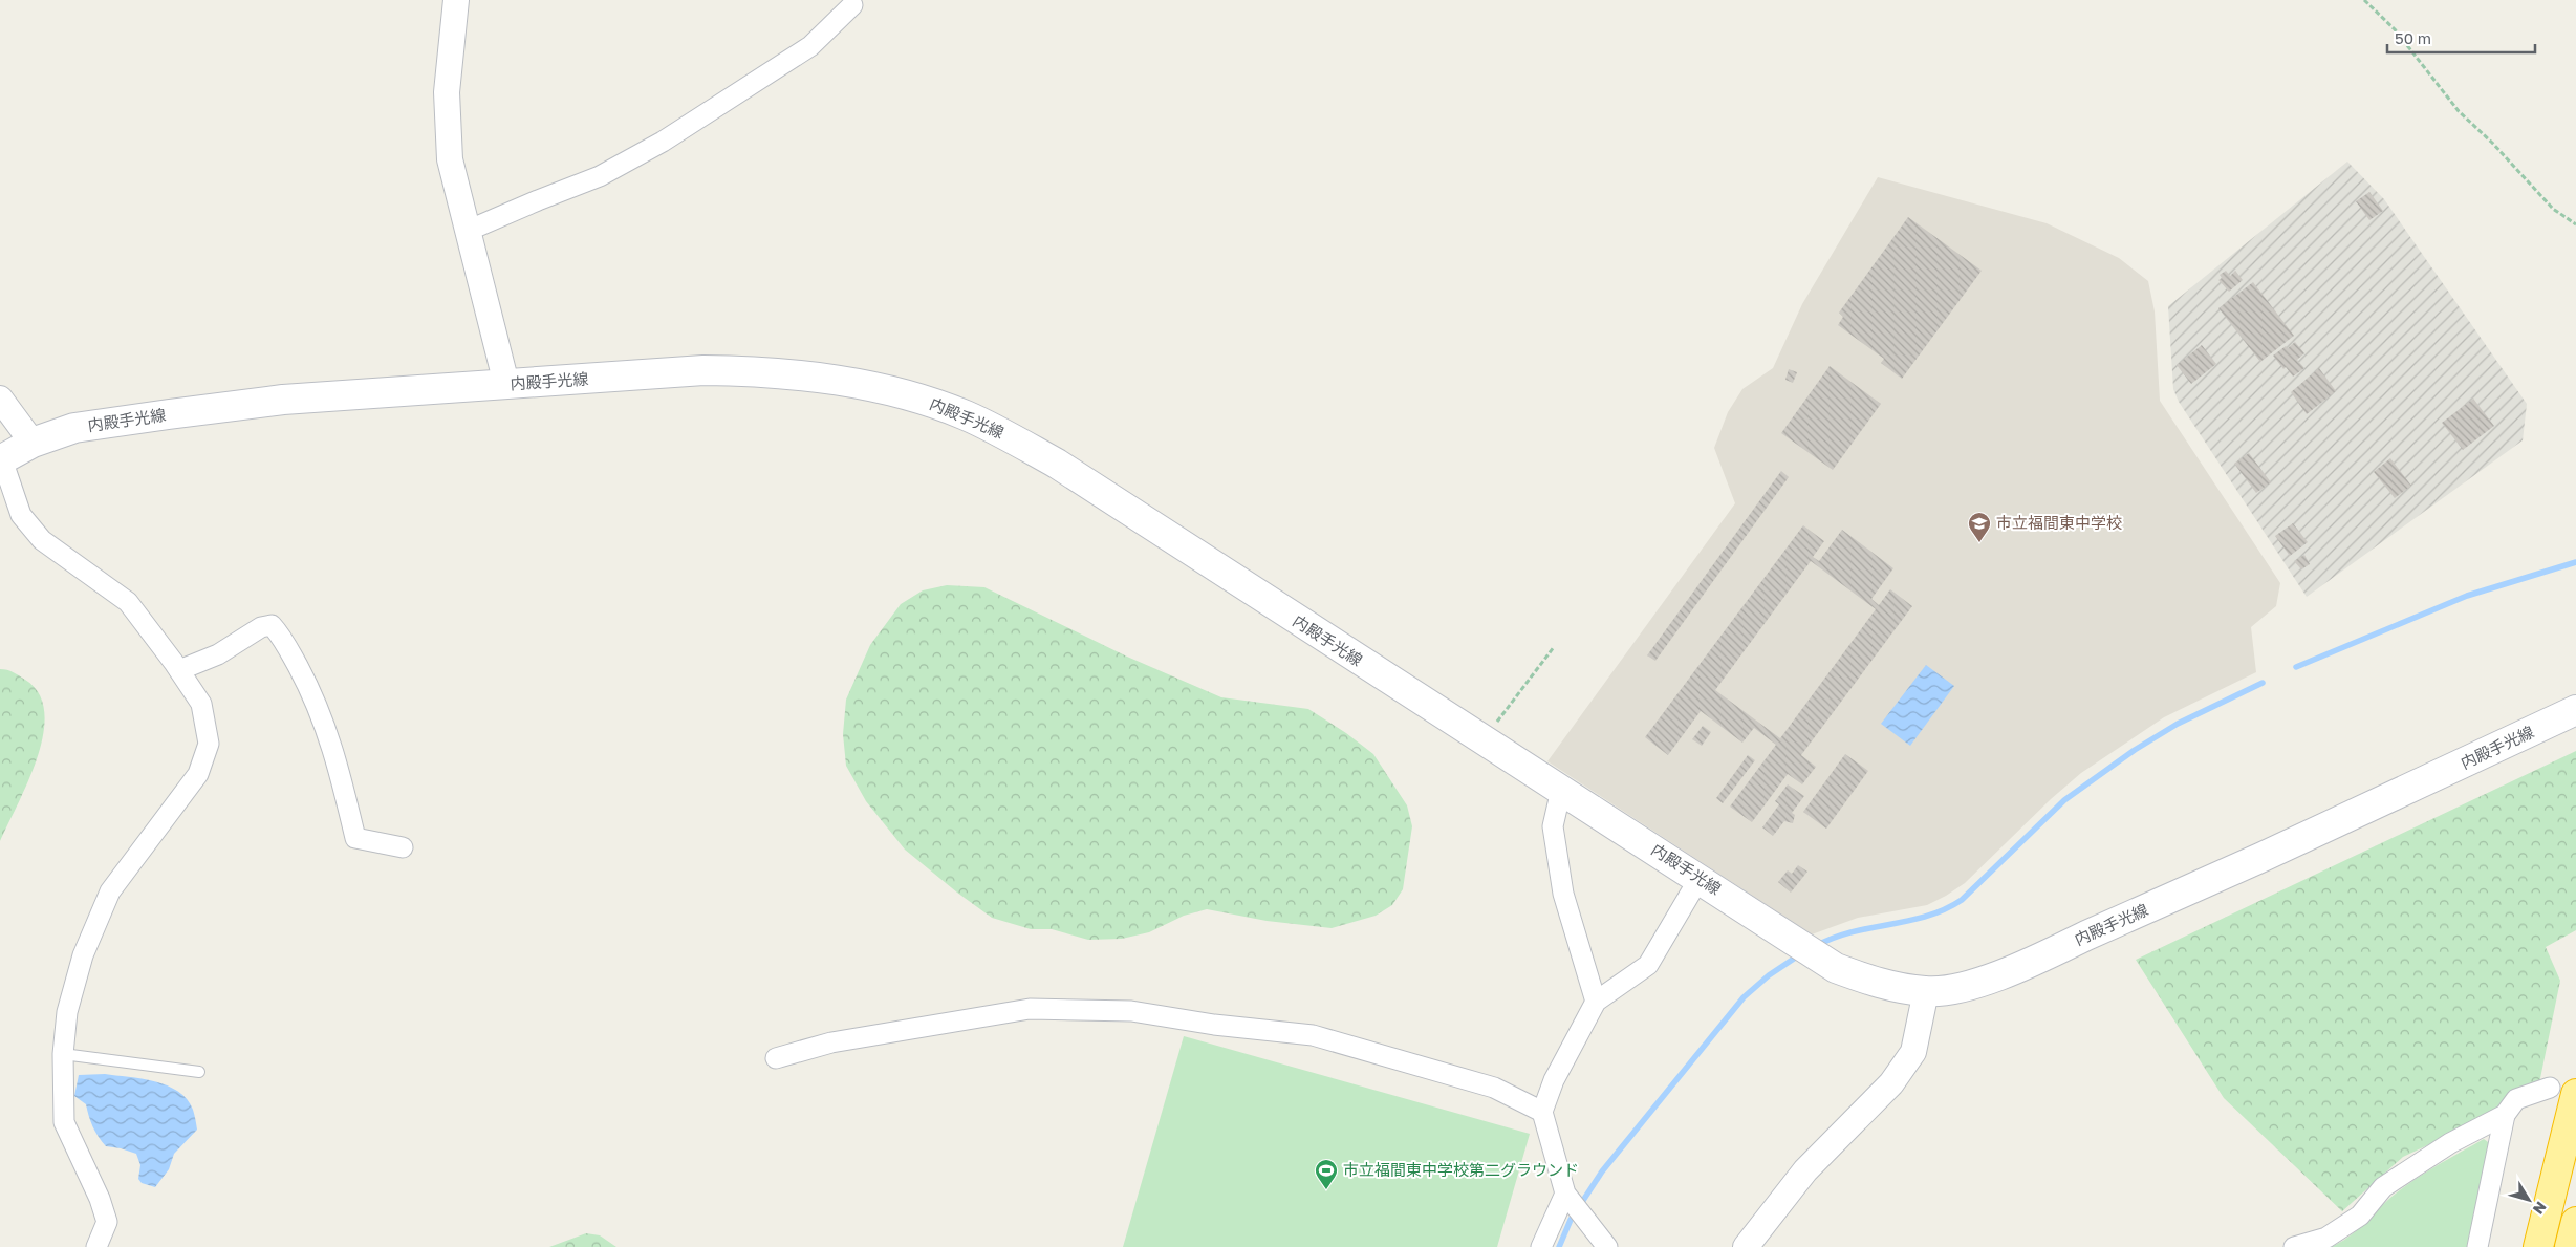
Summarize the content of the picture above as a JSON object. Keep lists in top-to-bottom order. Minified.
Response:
{"streets":{"main road":["内殿手光線"]},"places":{"school or university":["市立福間東中学校"],"sports":["市立福間東中学校第二グラウンド"]},"scale_bar":"50 m","north":"bottom right"}
